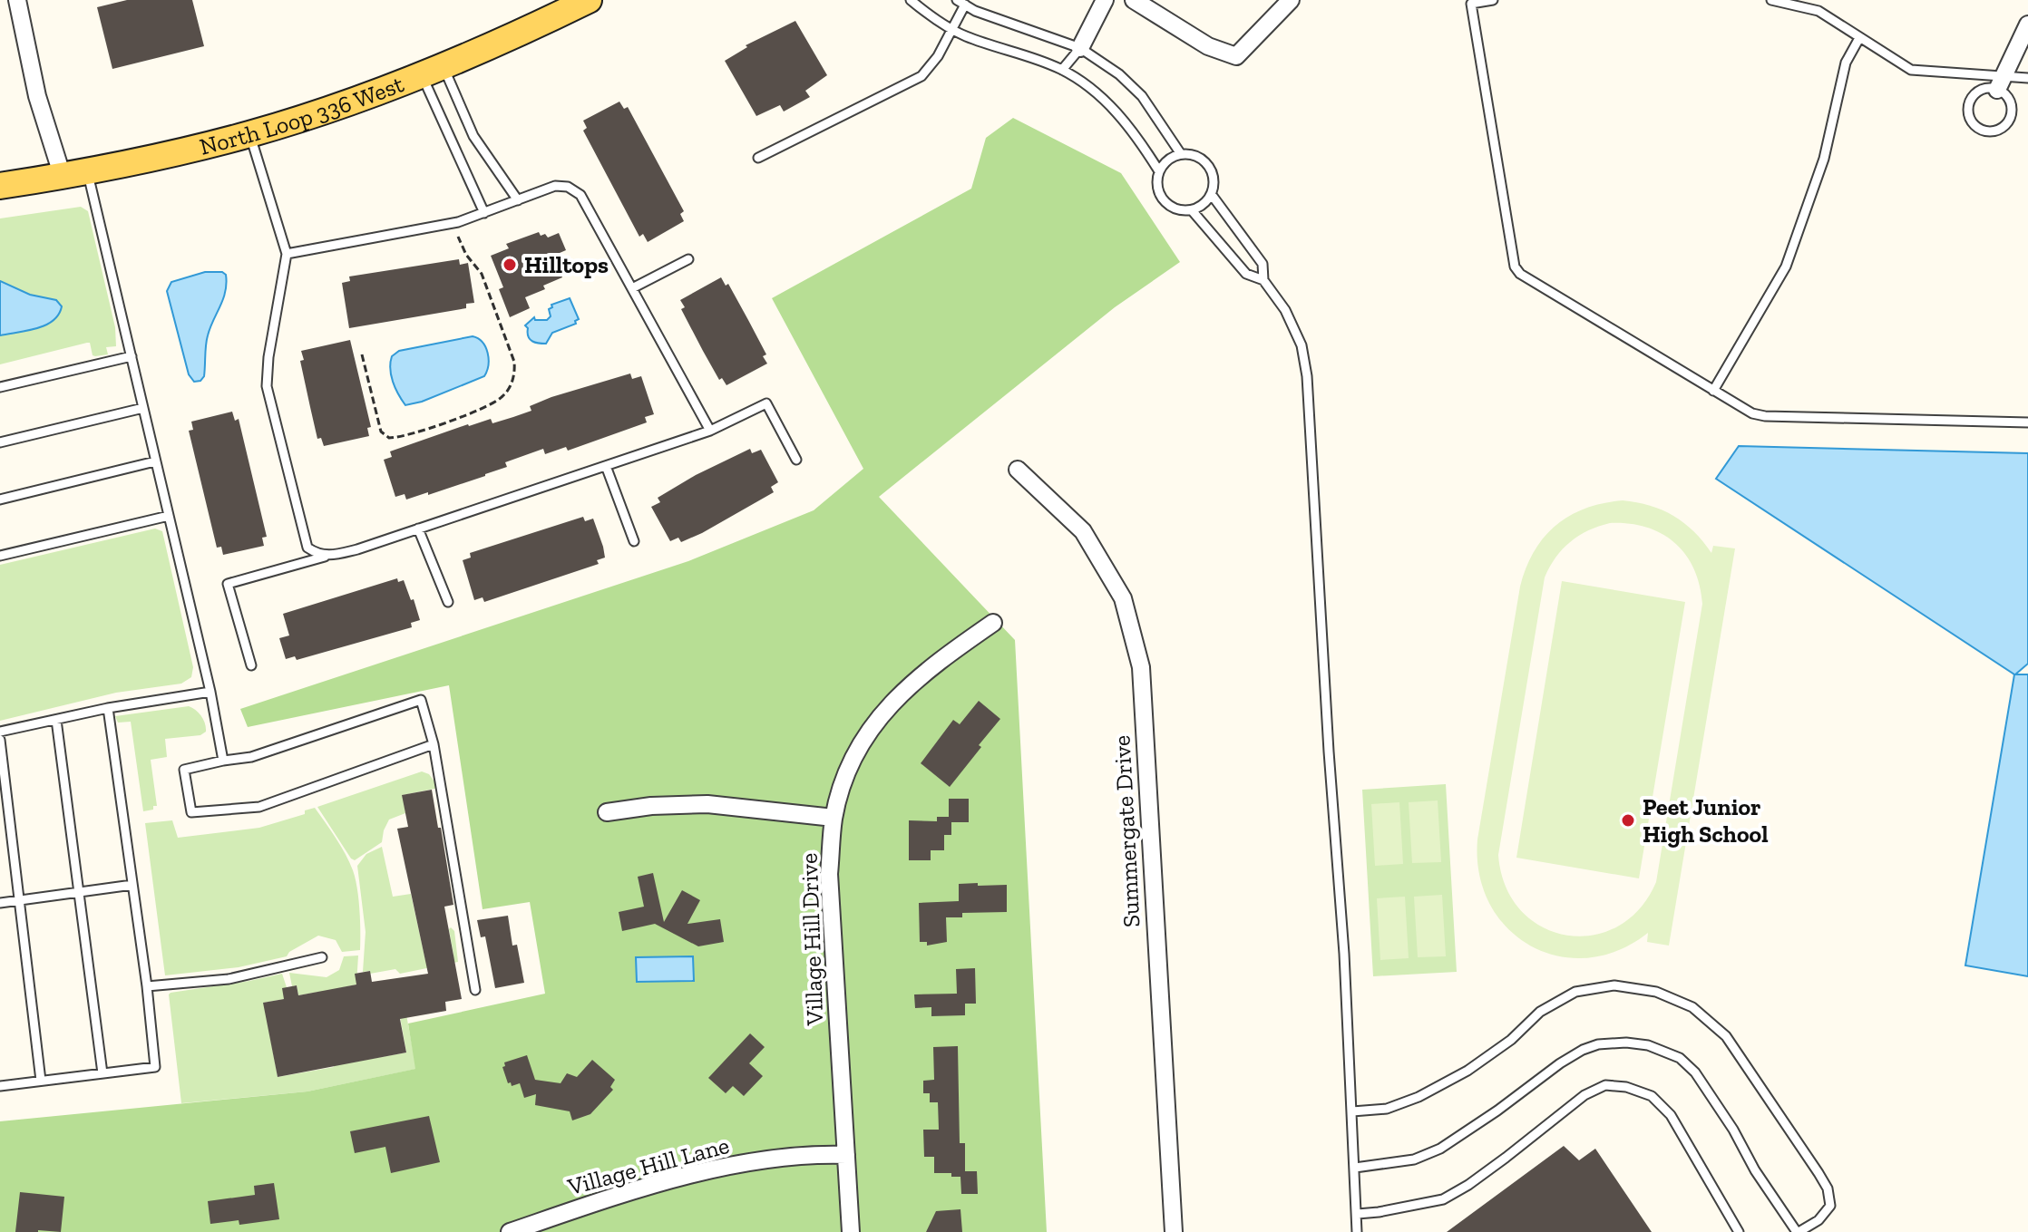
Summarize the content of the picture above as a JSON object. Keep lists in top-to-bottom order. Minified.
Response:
{"streets":{"main road":["North Loop 336 West"],"street":["Summergate Drive","Village Hill Drive","Village Hill Lane"]},"crossings":[["Village Hill Drive","Village Hill Lane"]],"places":["Hilltops","Peet Junior High School"]}
